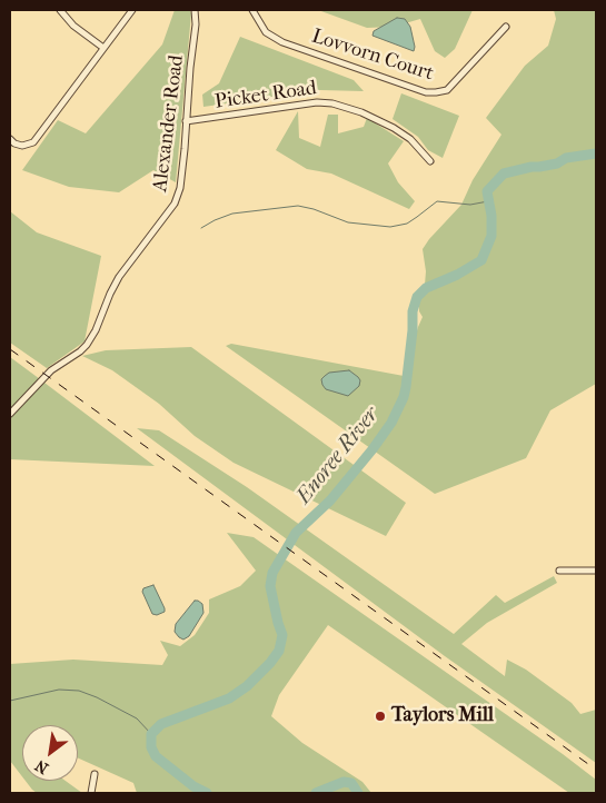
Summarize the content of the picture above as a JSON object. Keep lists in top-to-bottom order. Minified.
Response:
{"streets":{"street":["Lovvorn Court","Picket Road","Alexander Road"]},"crossings":[["Picket Road","Alexander Road"]],"water":["Enoree River"],"places":["Taylors Mill"],"north":"bottom left"}
